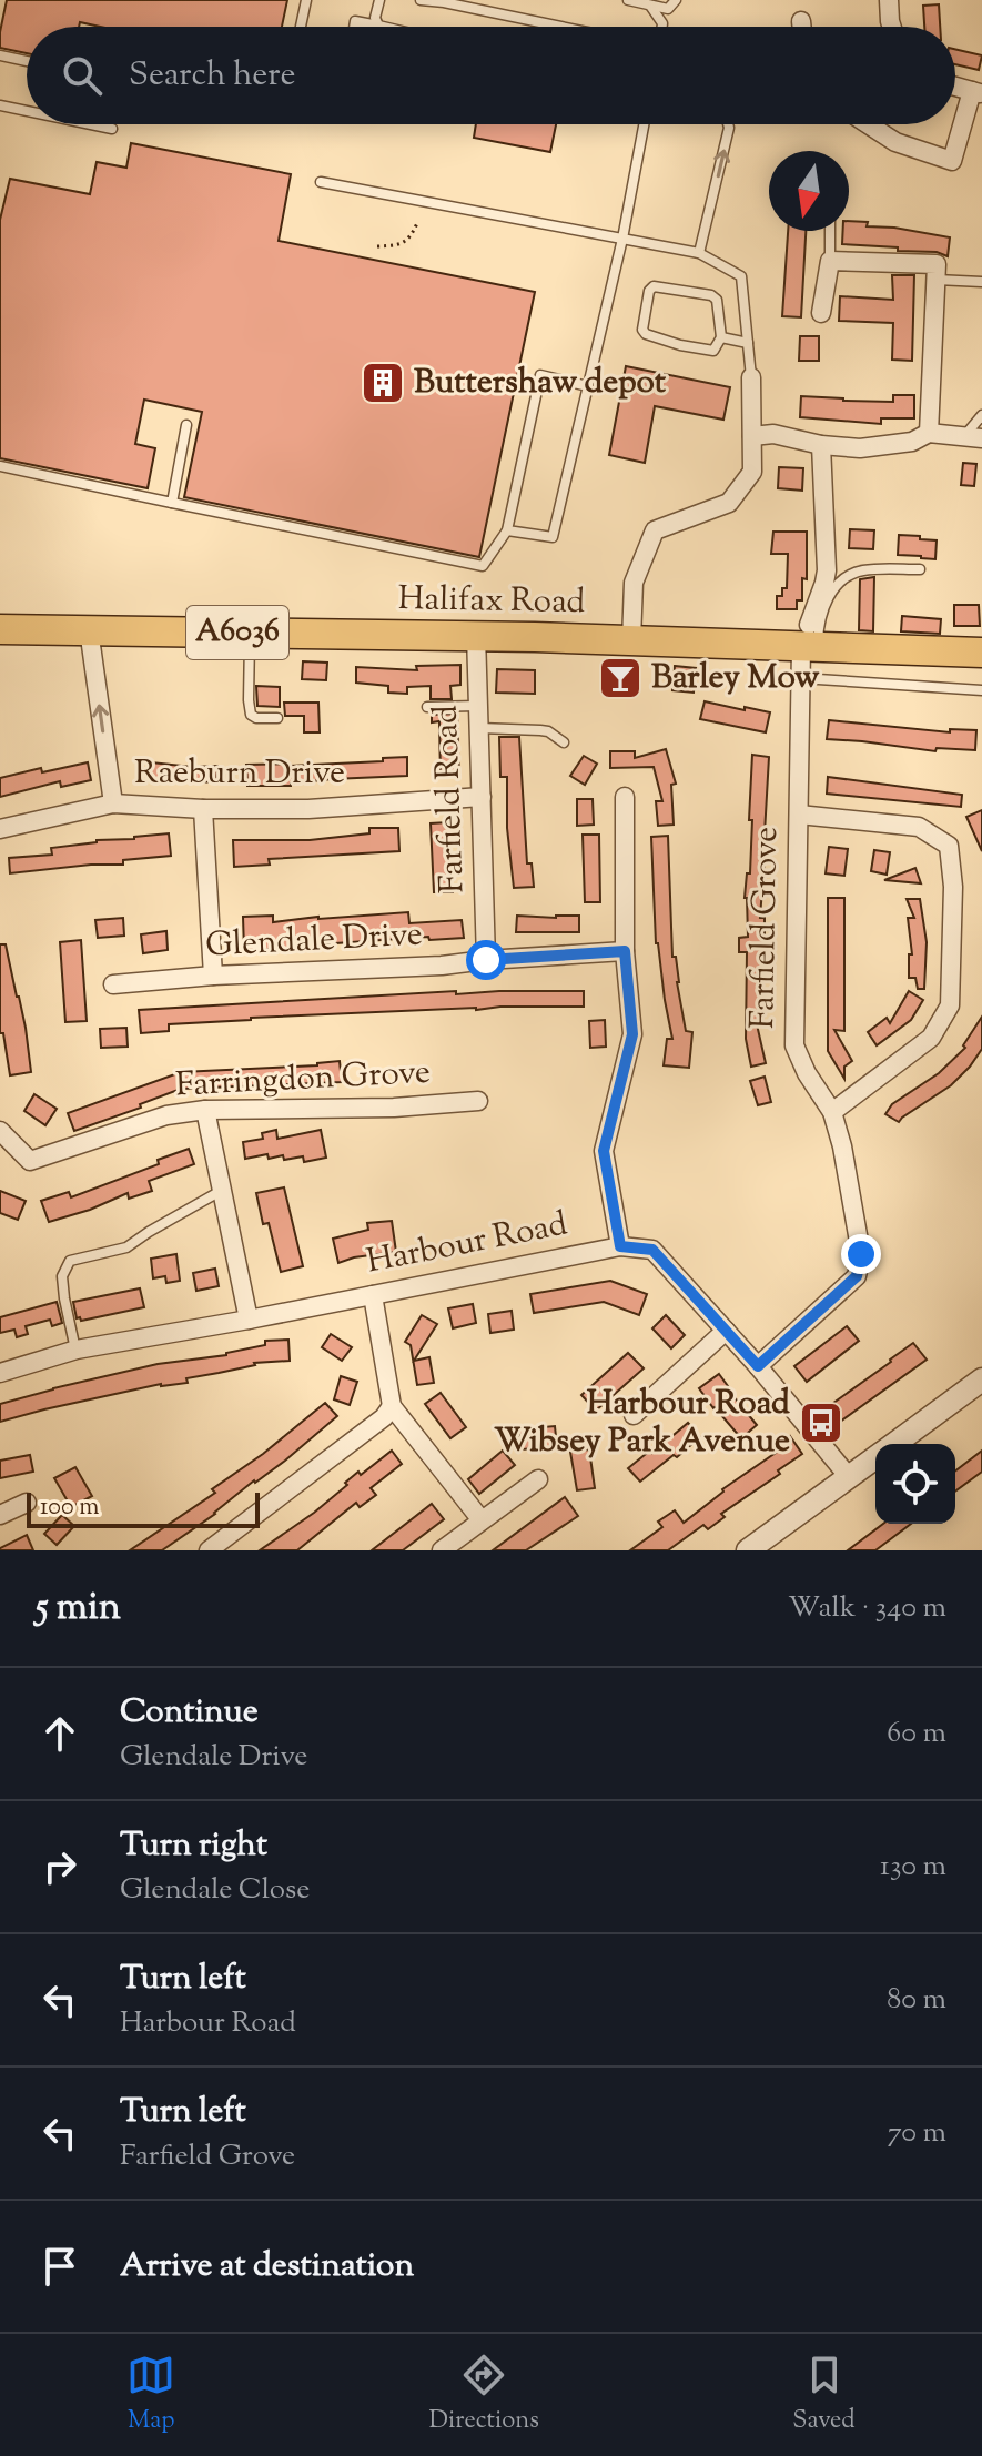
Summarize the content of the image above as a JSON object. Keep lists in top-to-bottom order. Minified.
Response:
{"streets":{"highway":["Halifax Road","A6036"],"street":["Raeburn Drive","Farfield Road","Farfield Grove","Glendale Drive","Farringdon Grove","Harbour Road"]},"crossings":[["Halifax Road","Farfield Road"],["Halifax Road","Farfield Grove"],["Raeburn Drive","Farfield Road"],["Farfield Road","Glendale Drive"],["Farfield Grove","Harbour Road"]],"places":{"building":["Buttershaw depot"],"bar":["Barley Mow"],"bus stop":["Harbour Road Wibsey Park Avenue"]},"scale_bar":"100 m","north":"bottom","page":{"search":"Search here","scale":"100 m","heading":["5 min","Walk · 340 m"],"list":[["Continue","Glendale Drive","60 m"],["Turn right","Glendale Close","130 m"],["Turn left","Harbour Road","80 m"],["Turn left","Farfield Grove","70 m"],"Arrive at destination"],"nav":["Map","Directions","Saved"]}}
